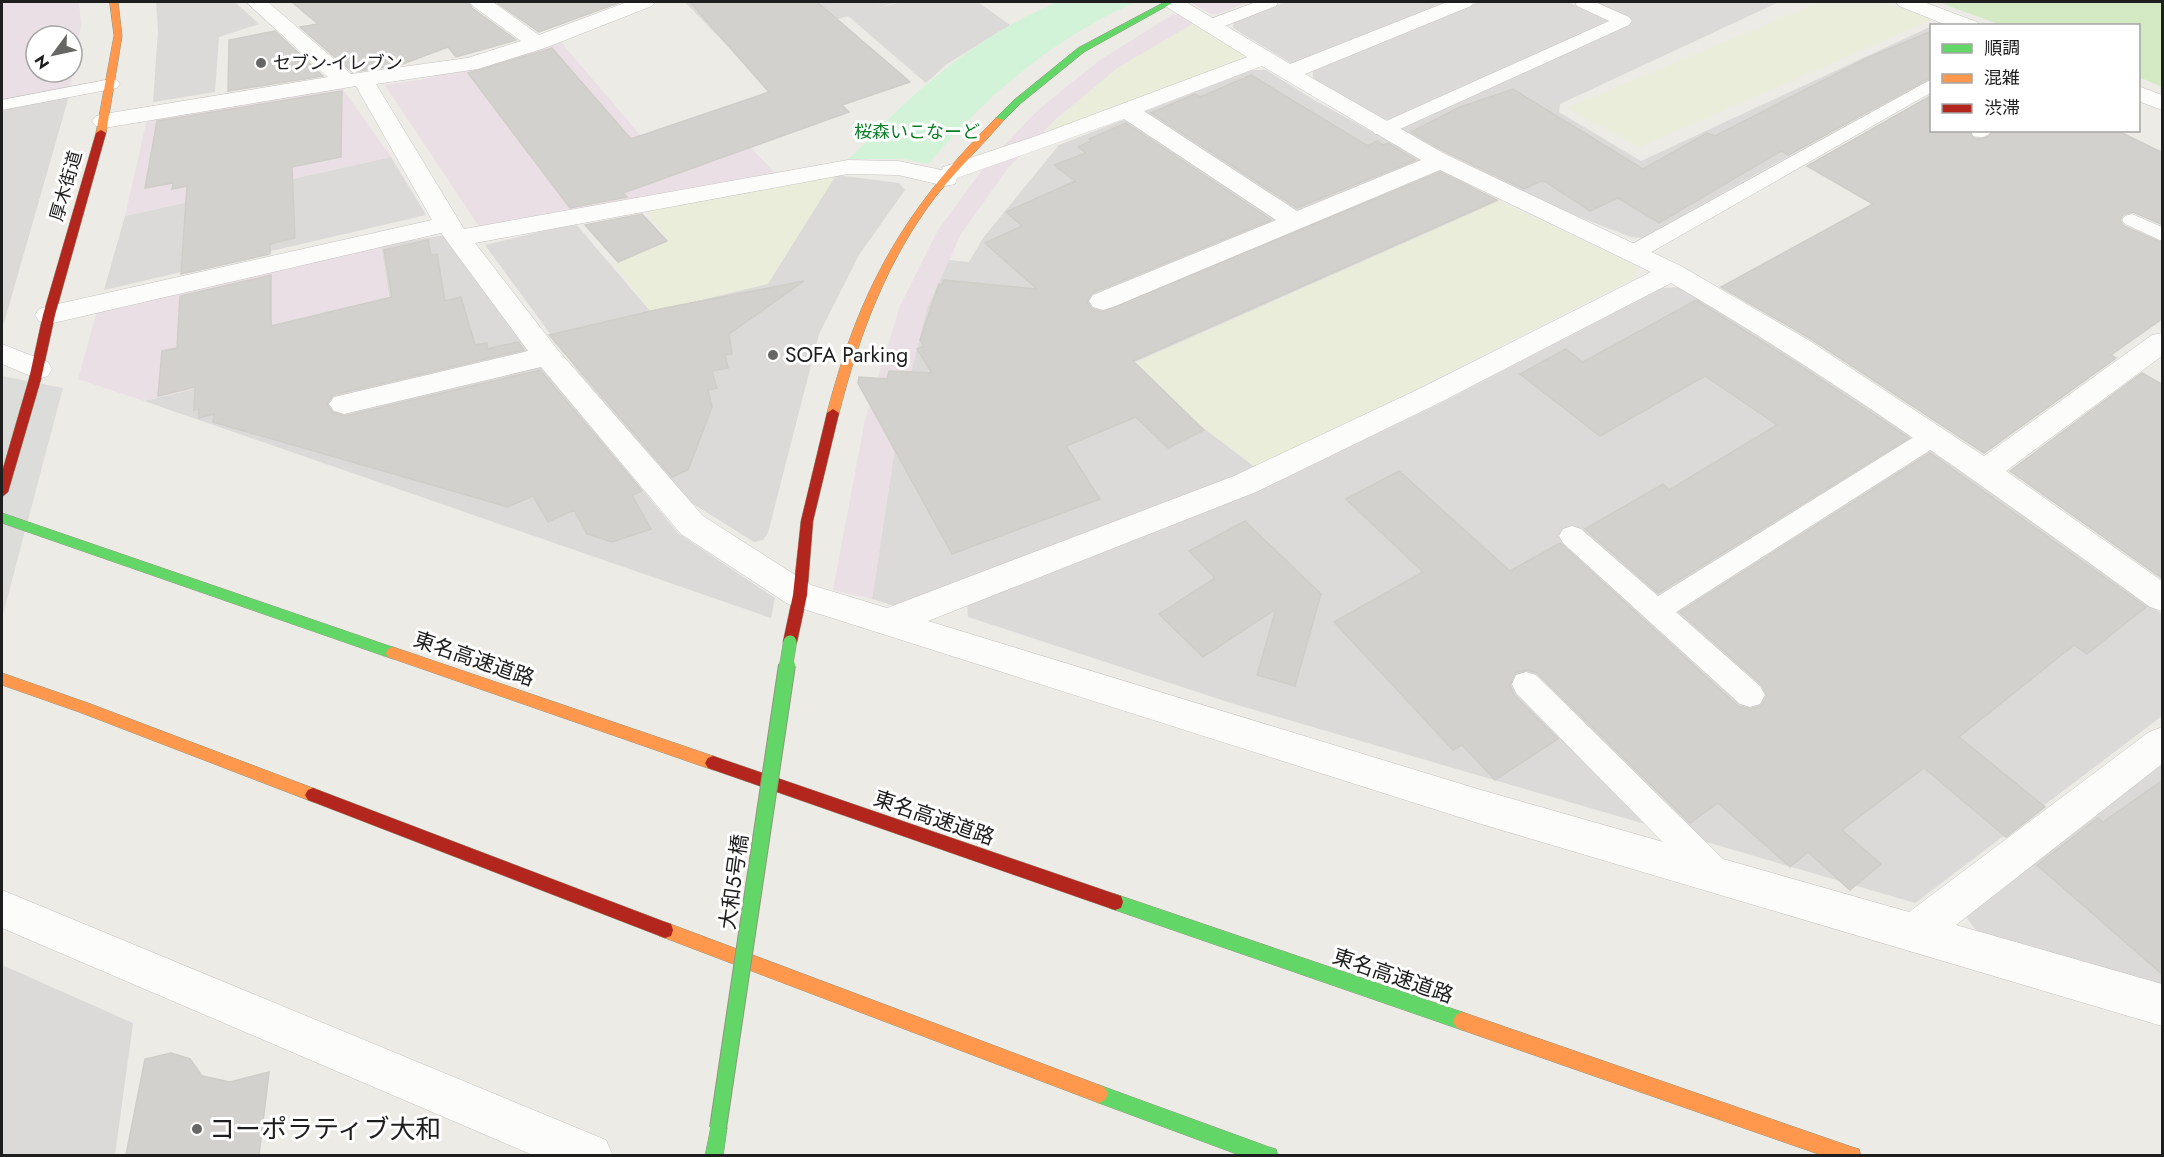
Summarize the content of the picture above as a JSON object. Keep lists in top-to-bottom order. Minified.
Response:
{"streets":{"main road":["厚木街道","東名高速道路","大和５号橋"]},"parks":["桜森いこなーど"],"places":["セブン-イレブン","SOFA Parking","コーポラティブ大和"],"legend":["順調","混雑","渋滞"],"north":"bottom left"}
